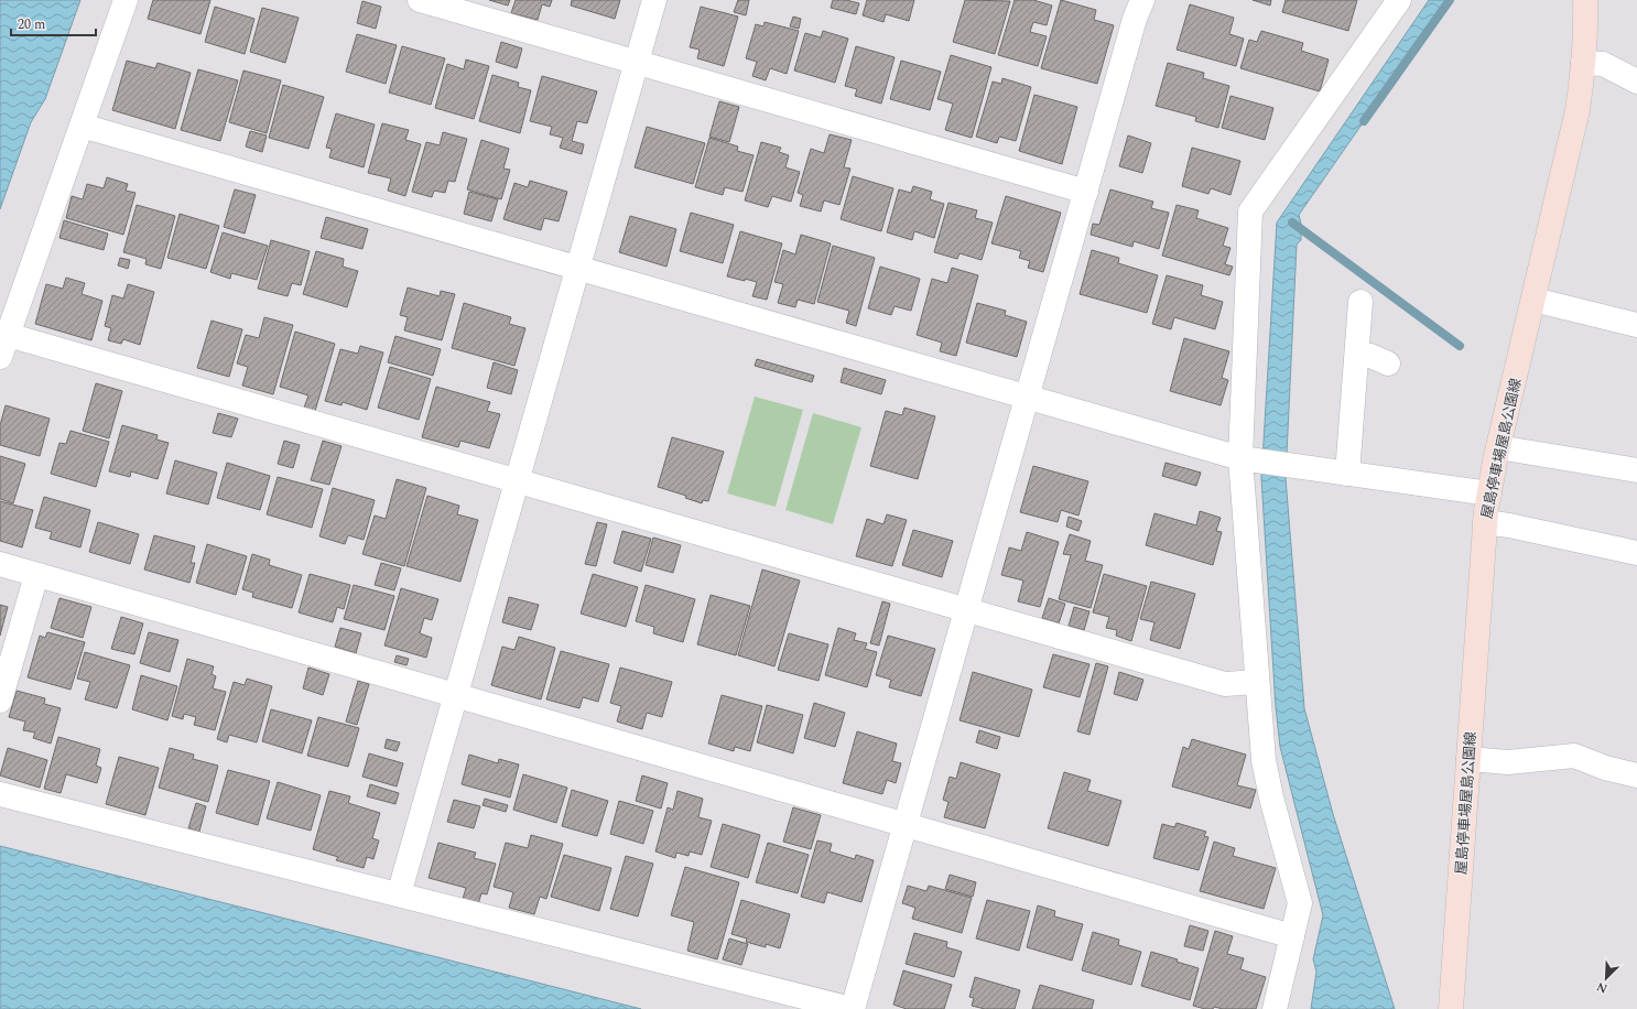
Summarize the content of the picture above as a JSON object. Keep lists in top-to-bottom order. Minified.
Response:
{"streets":{"main road":["屋島停車場屋島公園線"]},"scale_bar":"20 m","north":"bottom left"}
